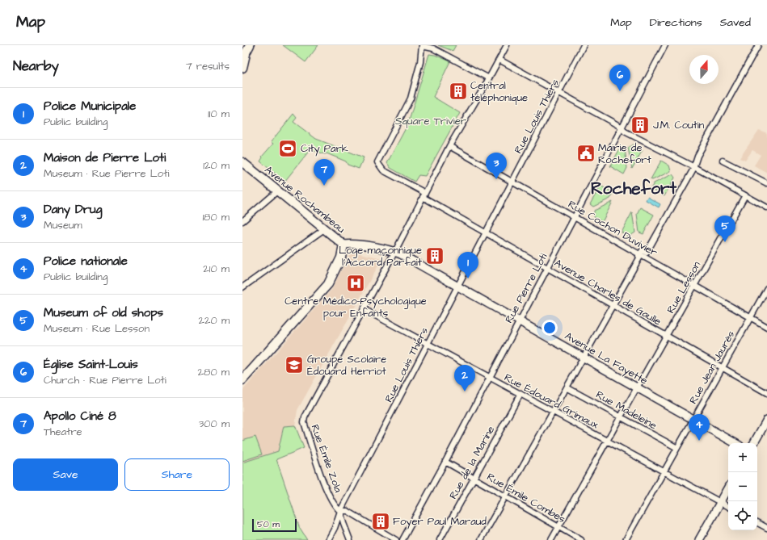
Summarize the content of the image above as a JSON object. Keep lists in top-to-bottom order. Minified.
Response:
{"streets":{"main road":["Avenue Rochambeau"],"street":["Rue Louis Thiers","Rue Cochon Duvivier","Rue Lesson","Rue Pierre Loti","Avenue Charles de Gaulle","Avenue La Fayette","Rue Jean Jaurès","Rue Édouard Grimaux","Rue Madeleine","Rue Émile Zola","Rue de la Marine","Rue Émile Combes"]},"crossings":[["Rue Louis Thiers","Rue Cochon Duvivier"],["Rue Louis Thiers","Avenue Charles de Gaulle"],["Rue Louis Thiers","Avenue La Fayette"],["Rue Louis Thiers","Rue Édouard Grimaux"],["Rue Louis Thiers","Rue Émile Zola"],["Avenue Rochambeau","Avenue La Fayette"],["Rue Cochon Duvivier","Rue Lesson"],["Rue Cochon Duvivier","Rue Pierre Loti"],["Rue Cochon Duvivier","Rue Jean Jaurès"],["Rue Lesson","Avenue Charles de Gaulle"],["Rue Lesson","Avenue La Fayette"],["Rue Lesson","Rue Édouard Grimaux"],["Rue Lesson","Rue Madeleine"],["Rue Lesson","Rue Émile Combes"],["Rue Pierre Loti","Avenue Charles de Gaulle"],["Rue Pierre Loti","Avenue La Fayette"],["Rue Pierre Loti","Rue Édouard Grimaux"],["Rue Pierre Loti","Rue Émile Combes"],["Avenue Charles de Gaulle","Rue Jean Jaurès"],["Avenue La Fayette","Rue Jean Jaurès"],["Rue Jean Jaurès","Rue Édouard Grimaux"],["Rue Jean Jaurès","Rue Madeleine"],["Rue Édouard Grimaux","Rue Émile Zola"],["Rue Édouard Grimaux","Rue de la Marine"],["Rue de la Marine","Rue Émile Combes"]],"districts":["Rochefort"],"parks":["Square Trivier"],"places":{"building":["Central téléphonique","J.M. Coutin","Loge maçonnique l'Accord Parfait","Foyer Paul Maraud"],"sports":["City Park"],"public building":["Mairie de Rochefort"],"hospital":["Centre Médico-Psychologique pour Enfants"],"school or university":["Groupe Scolaire Édouard Herriot"]},"scale_bar":"50 m","north":"top","page":{"header":"Map","nav":["Map","Directions","Saved"],"heading":["Nearby","7 results"],"pins":["6","3","7","5","1","2","4"],"list":[{"mark":"1","name":"Police Municipale","note":"Public building","value":"110 m"},{"mark":"2","name":"Maison de Pierre Loti","note":"Museum · Rue Pierre Loti","value":"120 m"},{"mark":"3","name":"Dany Drug","note":"Museum","value":"180 m"},{"mark":"4","name":"Police nationale","note":"Public building","value":"210 m"},{"mark":"5","name":"Museum of old shops","note":"Museum · Rue Lesson","value":"220 m"},{"mark":"6","name":"Église Saint-Louis","note":"Church · Rue Pierre Loti","value":"280 m"},{"mark":"7","name":"Apollo Ciné 8","note":"Theatre","value":"300 m"}],"map_buttons":["+","−"],"buttons":["Save","Share"],"scale":"50 m"}}
